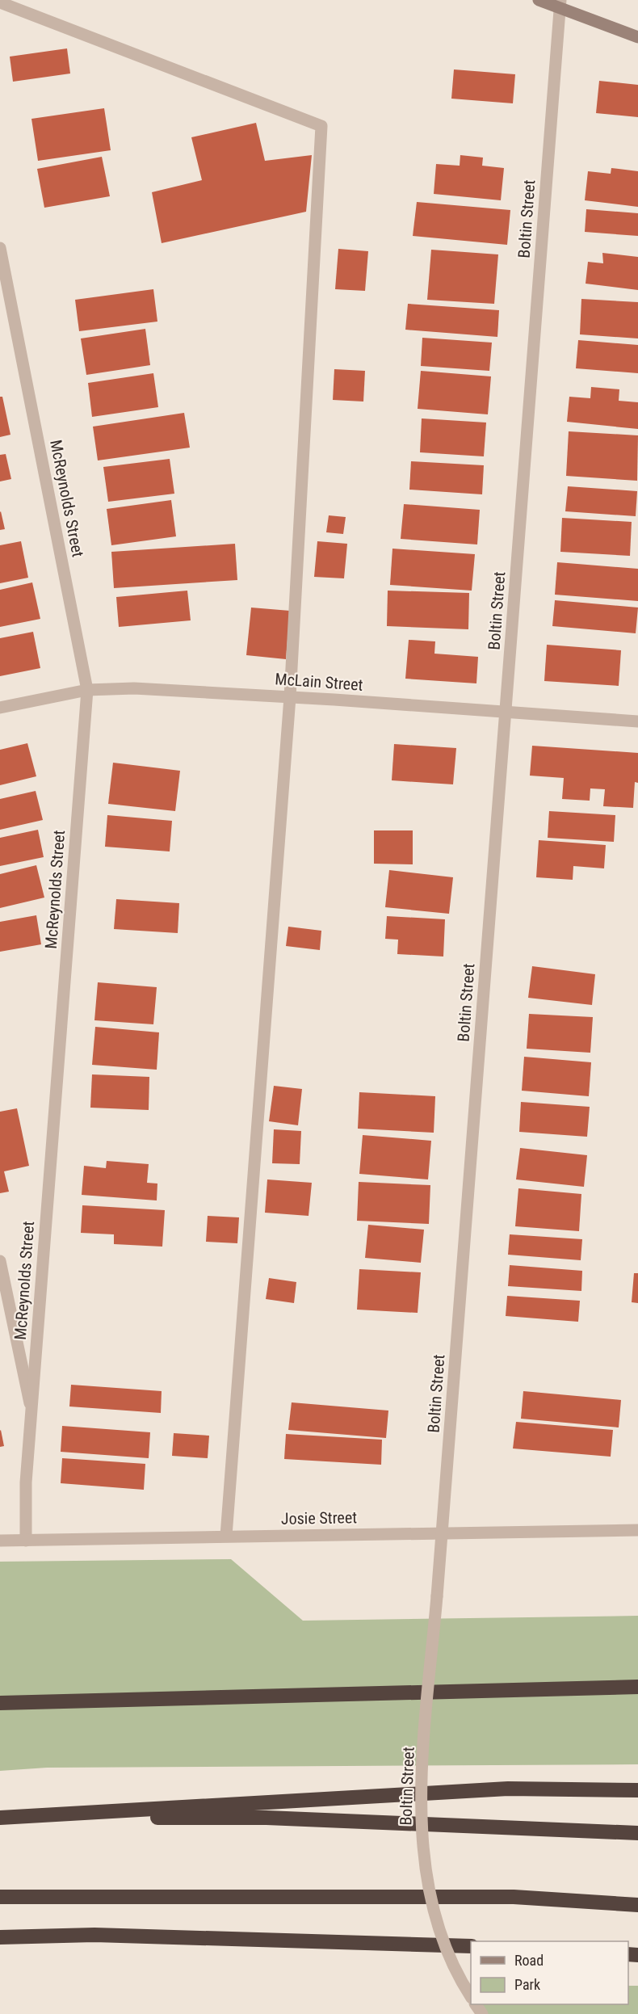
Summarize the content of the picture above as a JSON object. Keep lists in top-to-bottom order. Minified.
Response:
{"streets":{"street":["Boltin Street","McReynolds Street","McLain Street","Josie Street"]},"crossings":[["Boltin Street","McLain Street"],["Boltin Street","Josie Street"],["McReynolds Street","McLain Street"],["McReynolds Street","Josie Street"]],"legend":["Road","Park"]}
